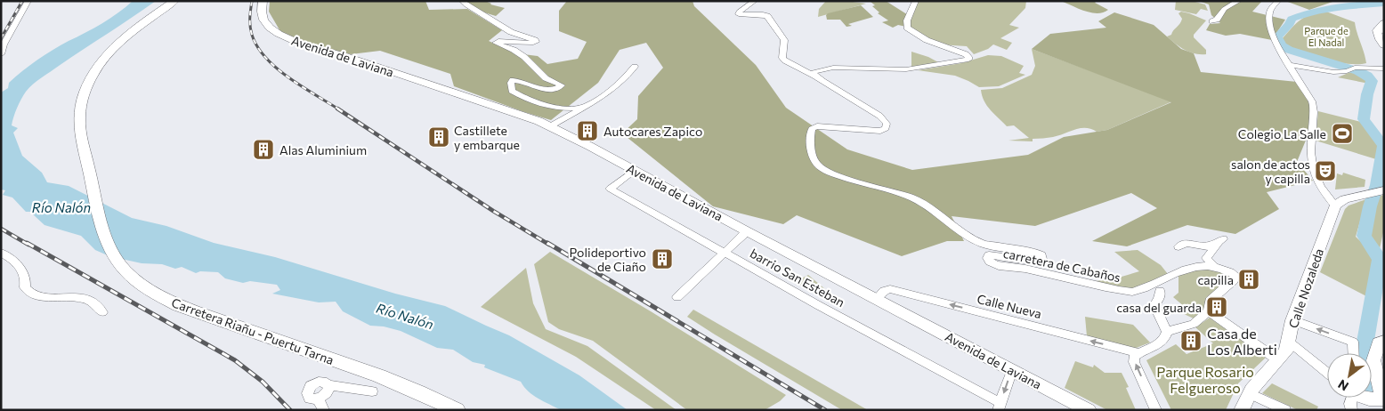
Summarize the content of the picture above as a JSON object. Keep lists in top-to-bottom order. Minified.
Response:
{"streets":{"main road":["Carretera Riañu - Puertu Tarna"],"street":["Avenida de Laviana","carretera de Cabaños","barrio San Esteban","Calle Nozaleda","Calle Nueva"]},"crossings":[["Avenida de Laviana","barrio San Esteban"],["Avenida de Laviana","Calle Nueva"]],"one_way":["Calle Nueva"],"water":["Río Nalón"],"parks":["Parque de El Nadal","Parque Rosario Felgueroso"],"places":{"building":["Autocares Zapico","Castillete y embarque","Alas Aluminium","Polideportivo de Ciaño","capilla","casa del guarda","Casa de Los Alberti"],"sports":["Colegio La Salle"],"theatre":["salon de actos y capilla"]},"north":"bottom left"}
